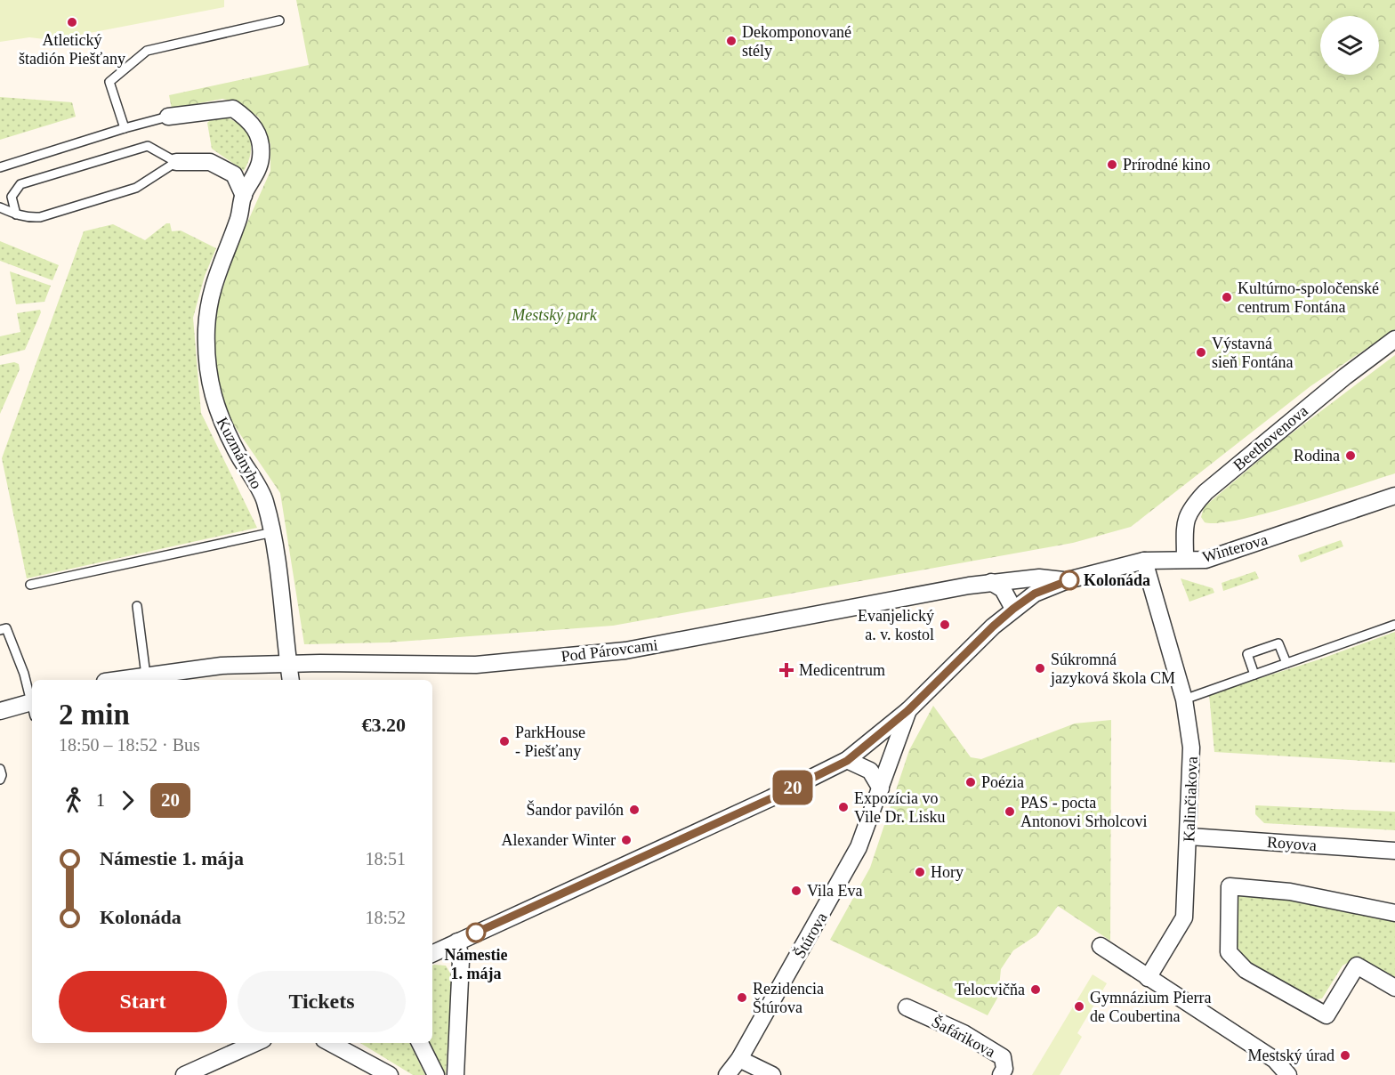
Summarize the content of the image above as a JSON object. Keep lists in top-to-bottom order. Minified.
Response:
{"streets":{"street":["Beethovenova","Kuzmányho","Winterova","Pod Párovcami","Kalinčiakova","Royova","Štúrova","Šafárikova"]},"crossings":[["Beethovenova","Winterova"],["Kuzmányho","Pod Párovcami"],["Winterova","Pod Párovcami"],["Winterova","Kalinčiakova"],["Winterova","Štúrova"],["Kalinčiakova","Royova"]],"parks":["Mestský park"],"places":{"other":["Atletický štadión Piešťany","Dekomponované stély","Prírodné kino","Kultúrno-spoločenské centrum Fontána","Výstavná sieň Fontána","Rodina","Kolonáda","Evanjelický a. v. kostol","Súkromná jazyková škola CM","ParkHouse - Piešťany","Poézia","Expozícia vo Vile Dr. Lisku","Šandor pavilón","PAS - pocta Antonovi Srholcovi","Alexander Winter","Hory","Vila Eva","Námestie 1. mája","Telocvičňa","Rezidencia Štúrova","Gymnázium Pierra de Coubertina","Mestský úrad"],"health":["Medicentrum"]},"lines":["bus line 20"],"page":{"on_map":"20","heading":["2 min","18:50 – 18:52 · Bus","€3.20"],"legs":["1","20"],"list":[{"name":"Námestie 1. mája","value":"18:51"},{"name":"Kolonáda","value":"18:52"}],"buttons":["Start","Tickets"]}}
